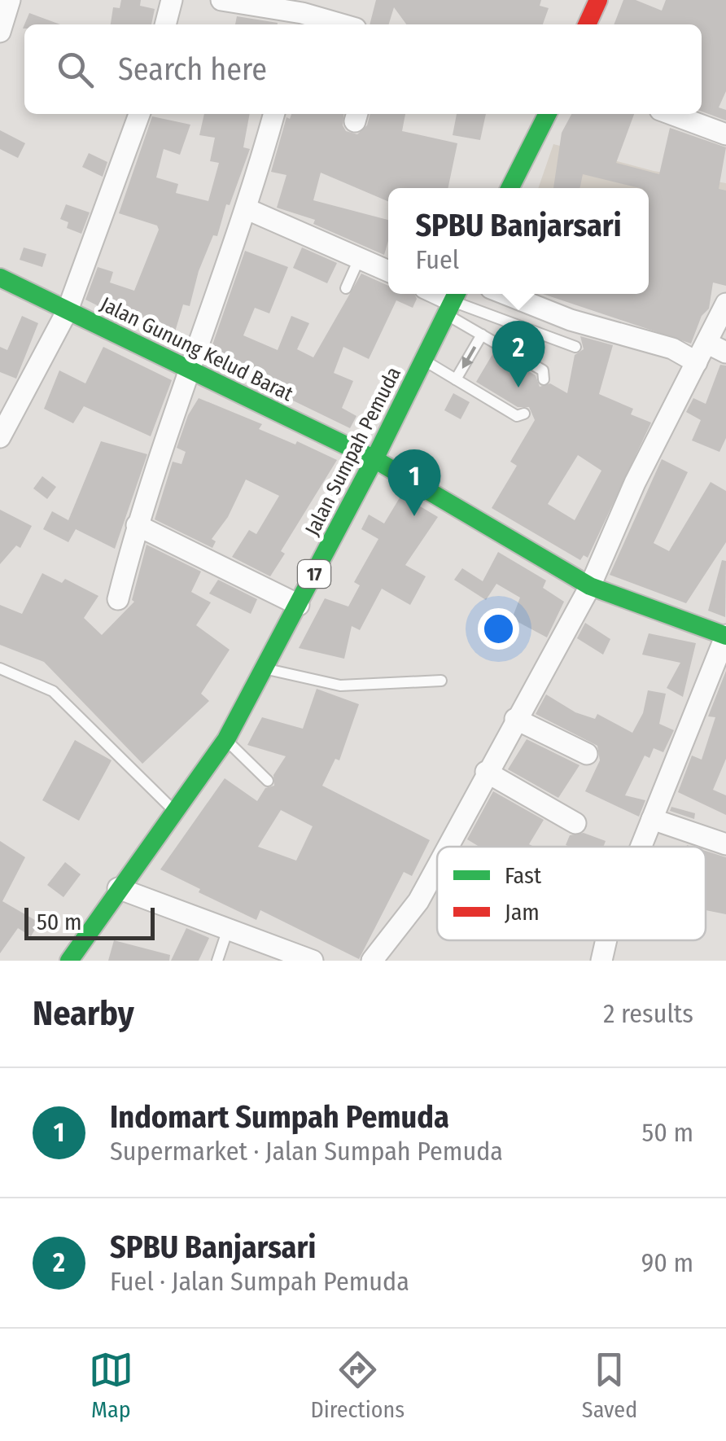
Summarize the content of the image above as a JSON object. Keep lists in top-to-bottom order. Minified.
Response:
{"streets":{"main road":["Jalan Gunung Kelud Barat","Jalan Sumpah Pemuda","17"]},"crossings":[["Jalan Gunung Kelud Barat","Jalan Sumpah Pemuda"]],"legend":["Fast","Jam"],"scale_bar":"50 m","page":{"search":"Search here","popup":["SPBU Banjarsari","Fuel"],"pins":["2","1"],"scale":"50 m","heading":["Nearby","2 results"],"list":[{"mark":"1","name":"Indomart Sumpah Pemuda","note":"Supermarket · Jalan Sumpah Pemuda","value":"50 m"},{"mark":"2","name":"SPBU Banjarsari","note":"Fuel · Jalan Sumpah Pemuda","value":"90 m"}],"nav":["Map","Directions","Saved"]}}
